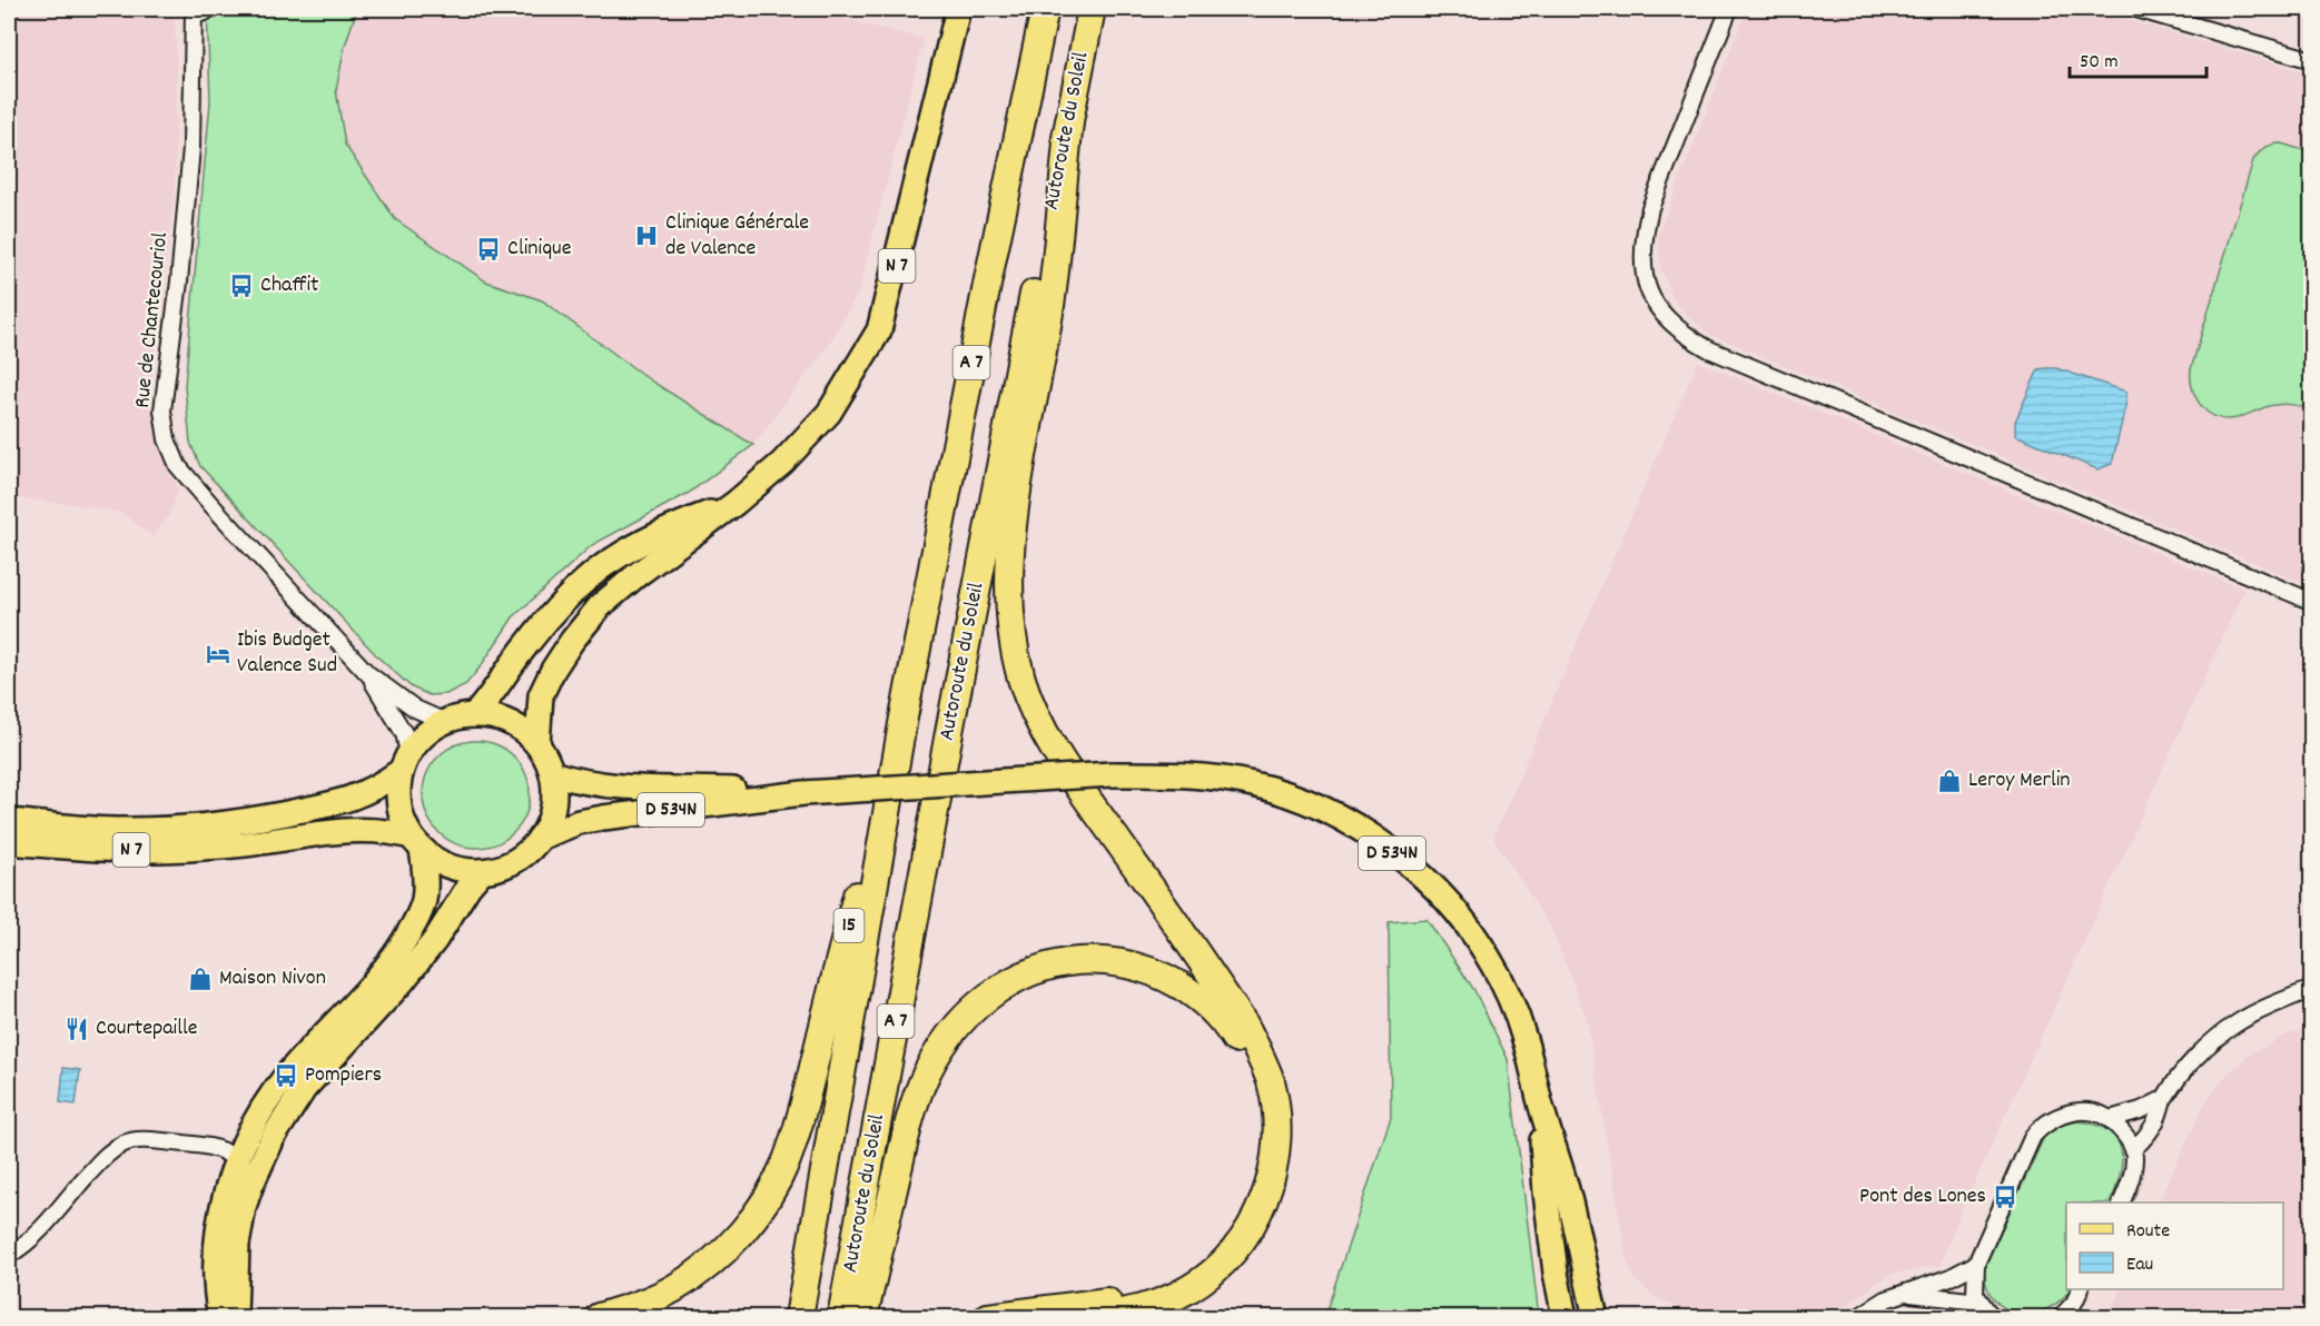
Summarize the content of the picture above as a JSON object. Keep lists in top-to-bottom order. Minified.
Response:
{"streets":{"highway":["Autoroute du Soleil","A 7","15"],"main road":["N 7","D 534N"],"street":["Rue de Chantecouriol"]},"crossings":[["Autoroute du Soleil","15"],["N 7","Rue de Chantecouriol"],["N 7","D 534N"],["Rue de Chantecouriol","D 534N"]],"places":{"hospital":["Clinique Générale de Valence"],"bus stop":["Clinique","Chaffit","Pompiers","Pont des Lones"],"hotel":["Ibis Budget Valence Sud"],"shop":["Leroy Merlin","Maison Nivon"],"restaurant":["Courtepaille"]},"legend":["Route","Eau"],"scale_bar":"50 m"}
